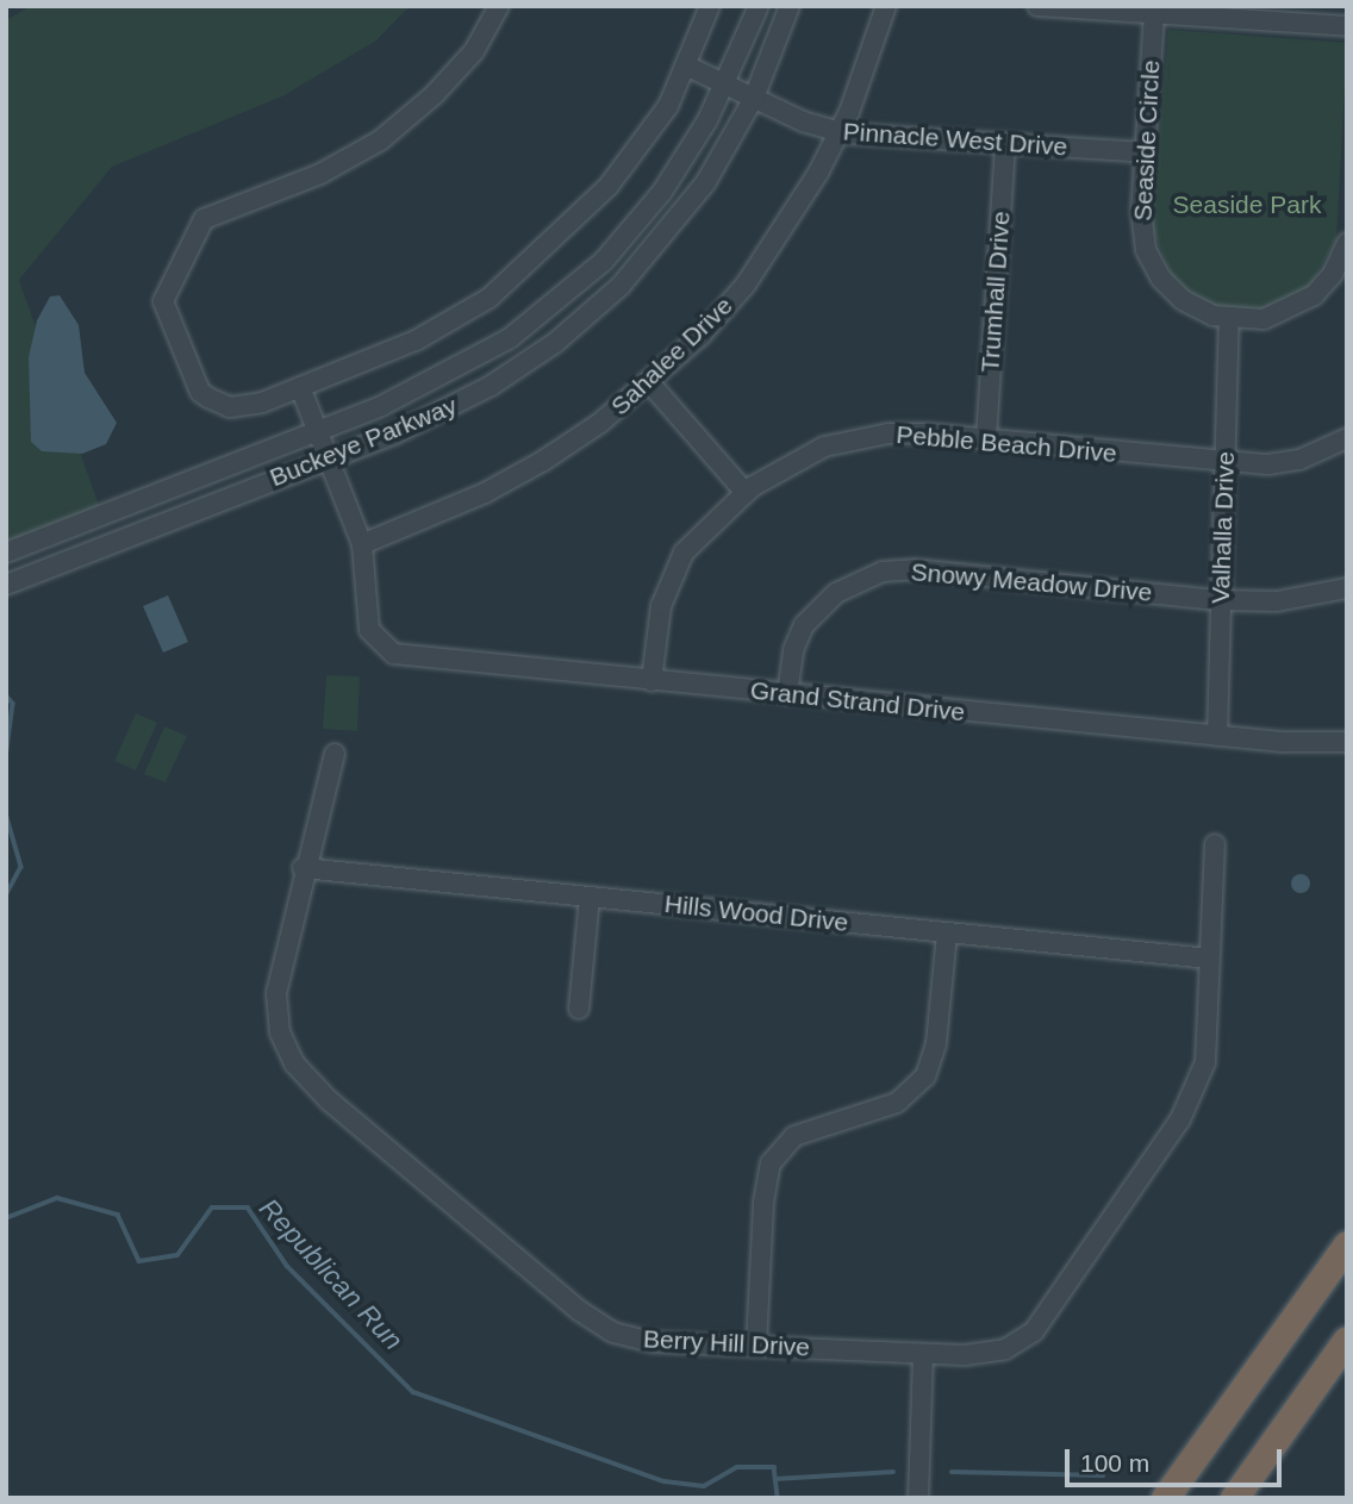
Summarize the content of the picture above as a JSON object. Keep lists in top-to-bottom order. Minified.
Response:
{"streets":{"street":["Pinnacle West Drive","Seaside Circle","Trumhall Drive","Sahalee Drive","Buckeye Parkway","Pebble Beach Drive","Valhalla Drive","Snowy Meadow Drive","Grand Strand Drive","Hills Wood Drive","Berry Hill Drive"]},"crossings":[["Pinnacle West Drive","Seaside Circle"],["Pinnacle West Drive","Trumhall Drive"],["Pinnacle West Drive","Sahalee Drive"],["Pinnacle West Drive","Buckeye Parkway"],["Seaside Circle","Valhalla Drive"],["Trumhall Drive","Pebble Beach Drive"],["Sahalee Drive","Grand Strand Drive"],["Pebble Beach Drive","Valhalla Drive"],["Pebble Beach Drive","Grand Strand Drive"],["Valhalla Drive","Snowy Meadow Drive"],["Valhalla Drive","Grand Strand Drive"],["Snowy Meadow Drive","Grand Strand Drive"],["Hills Wood Drive","Berry Hill Drive"]],"water":["Republican Run"],"parks":["Seaside Park"],"scale_bar":"100 m"}
